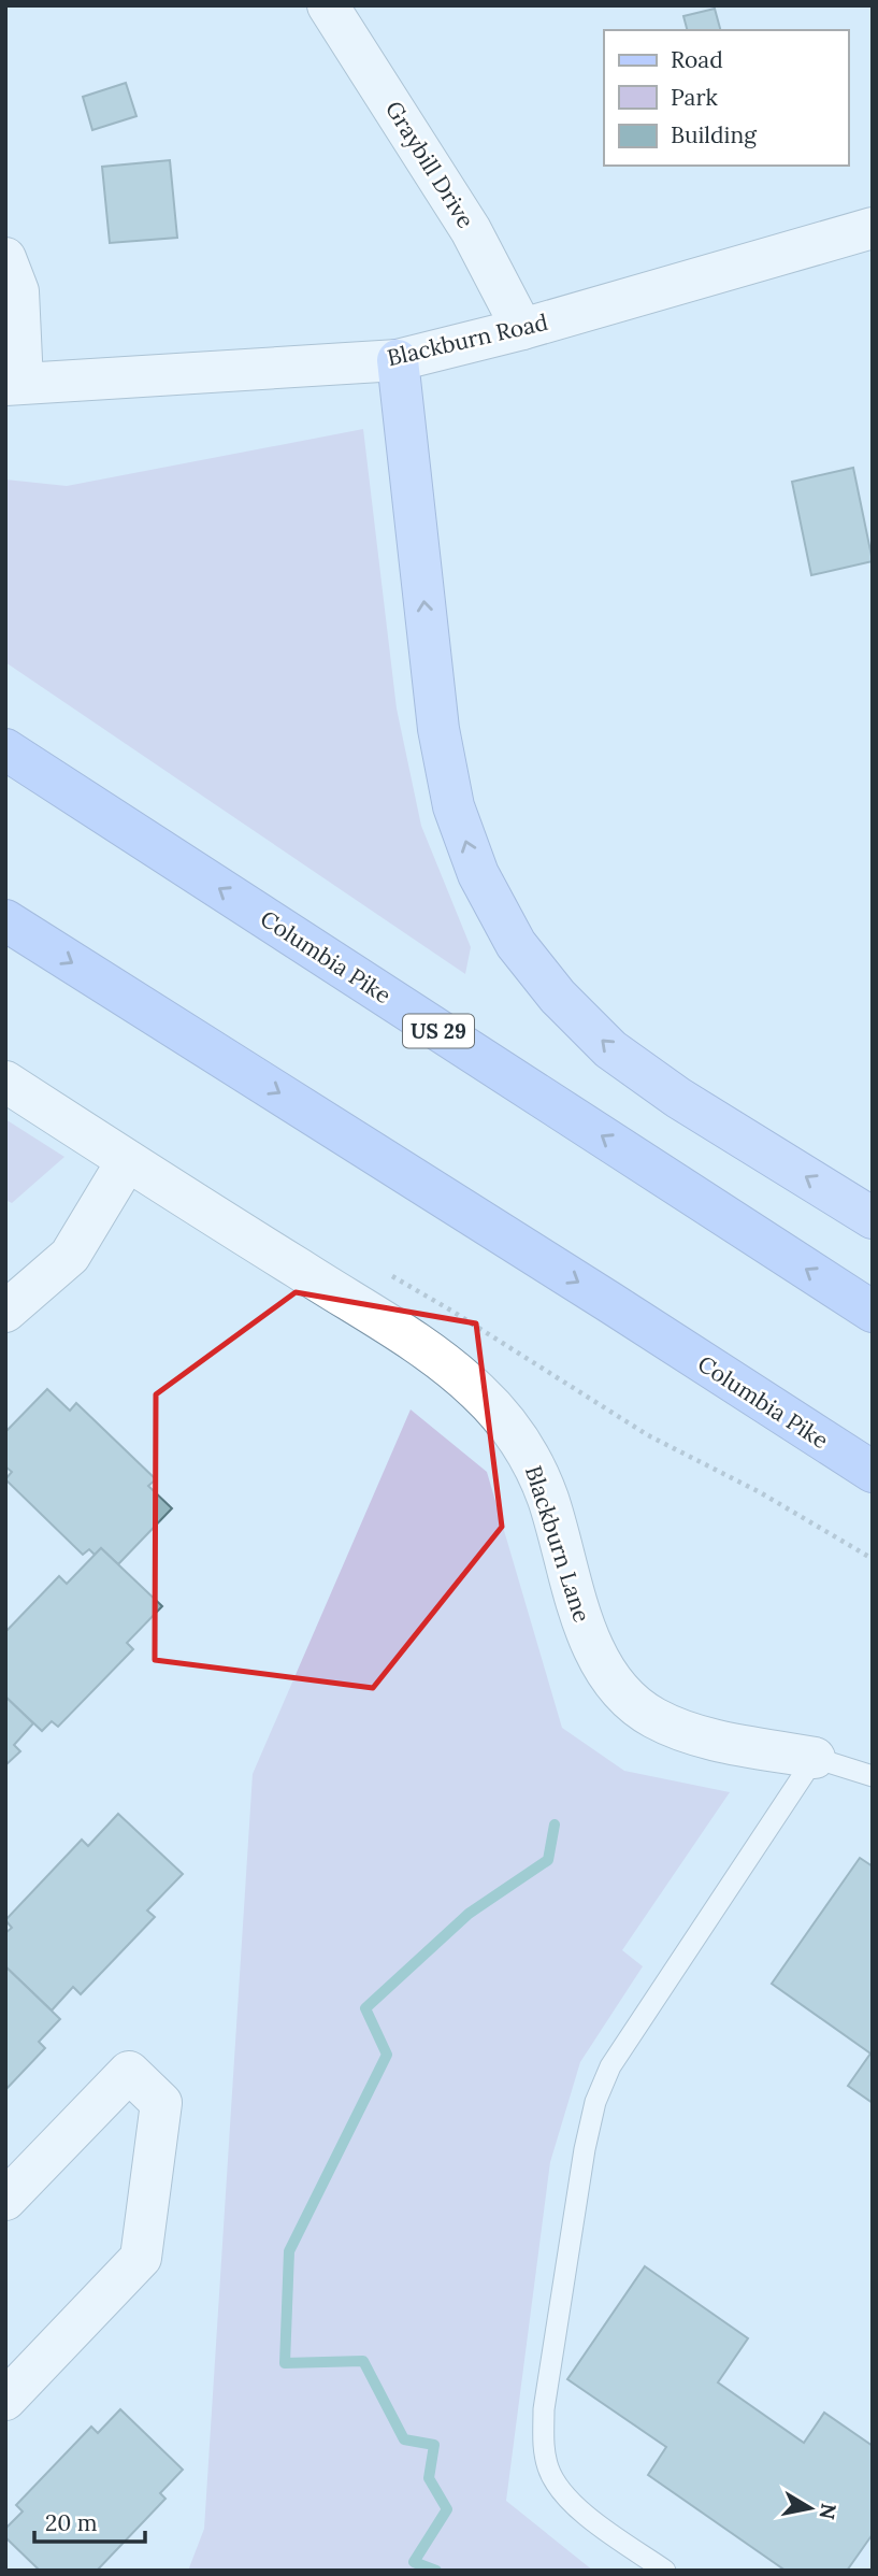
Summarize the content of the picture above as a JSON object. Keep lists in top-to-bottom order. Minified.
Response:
{"streets":{"highway":["Columbia Pike","US 29"],"street":["Graybill Drive","Blackburn Road","Blackburn Lane"]},"crossings":[["Graybill Drive","Blackburn Road"]],"legend":["Road","Park","Building"],"scale_bar":"20 m","north":"right"}
